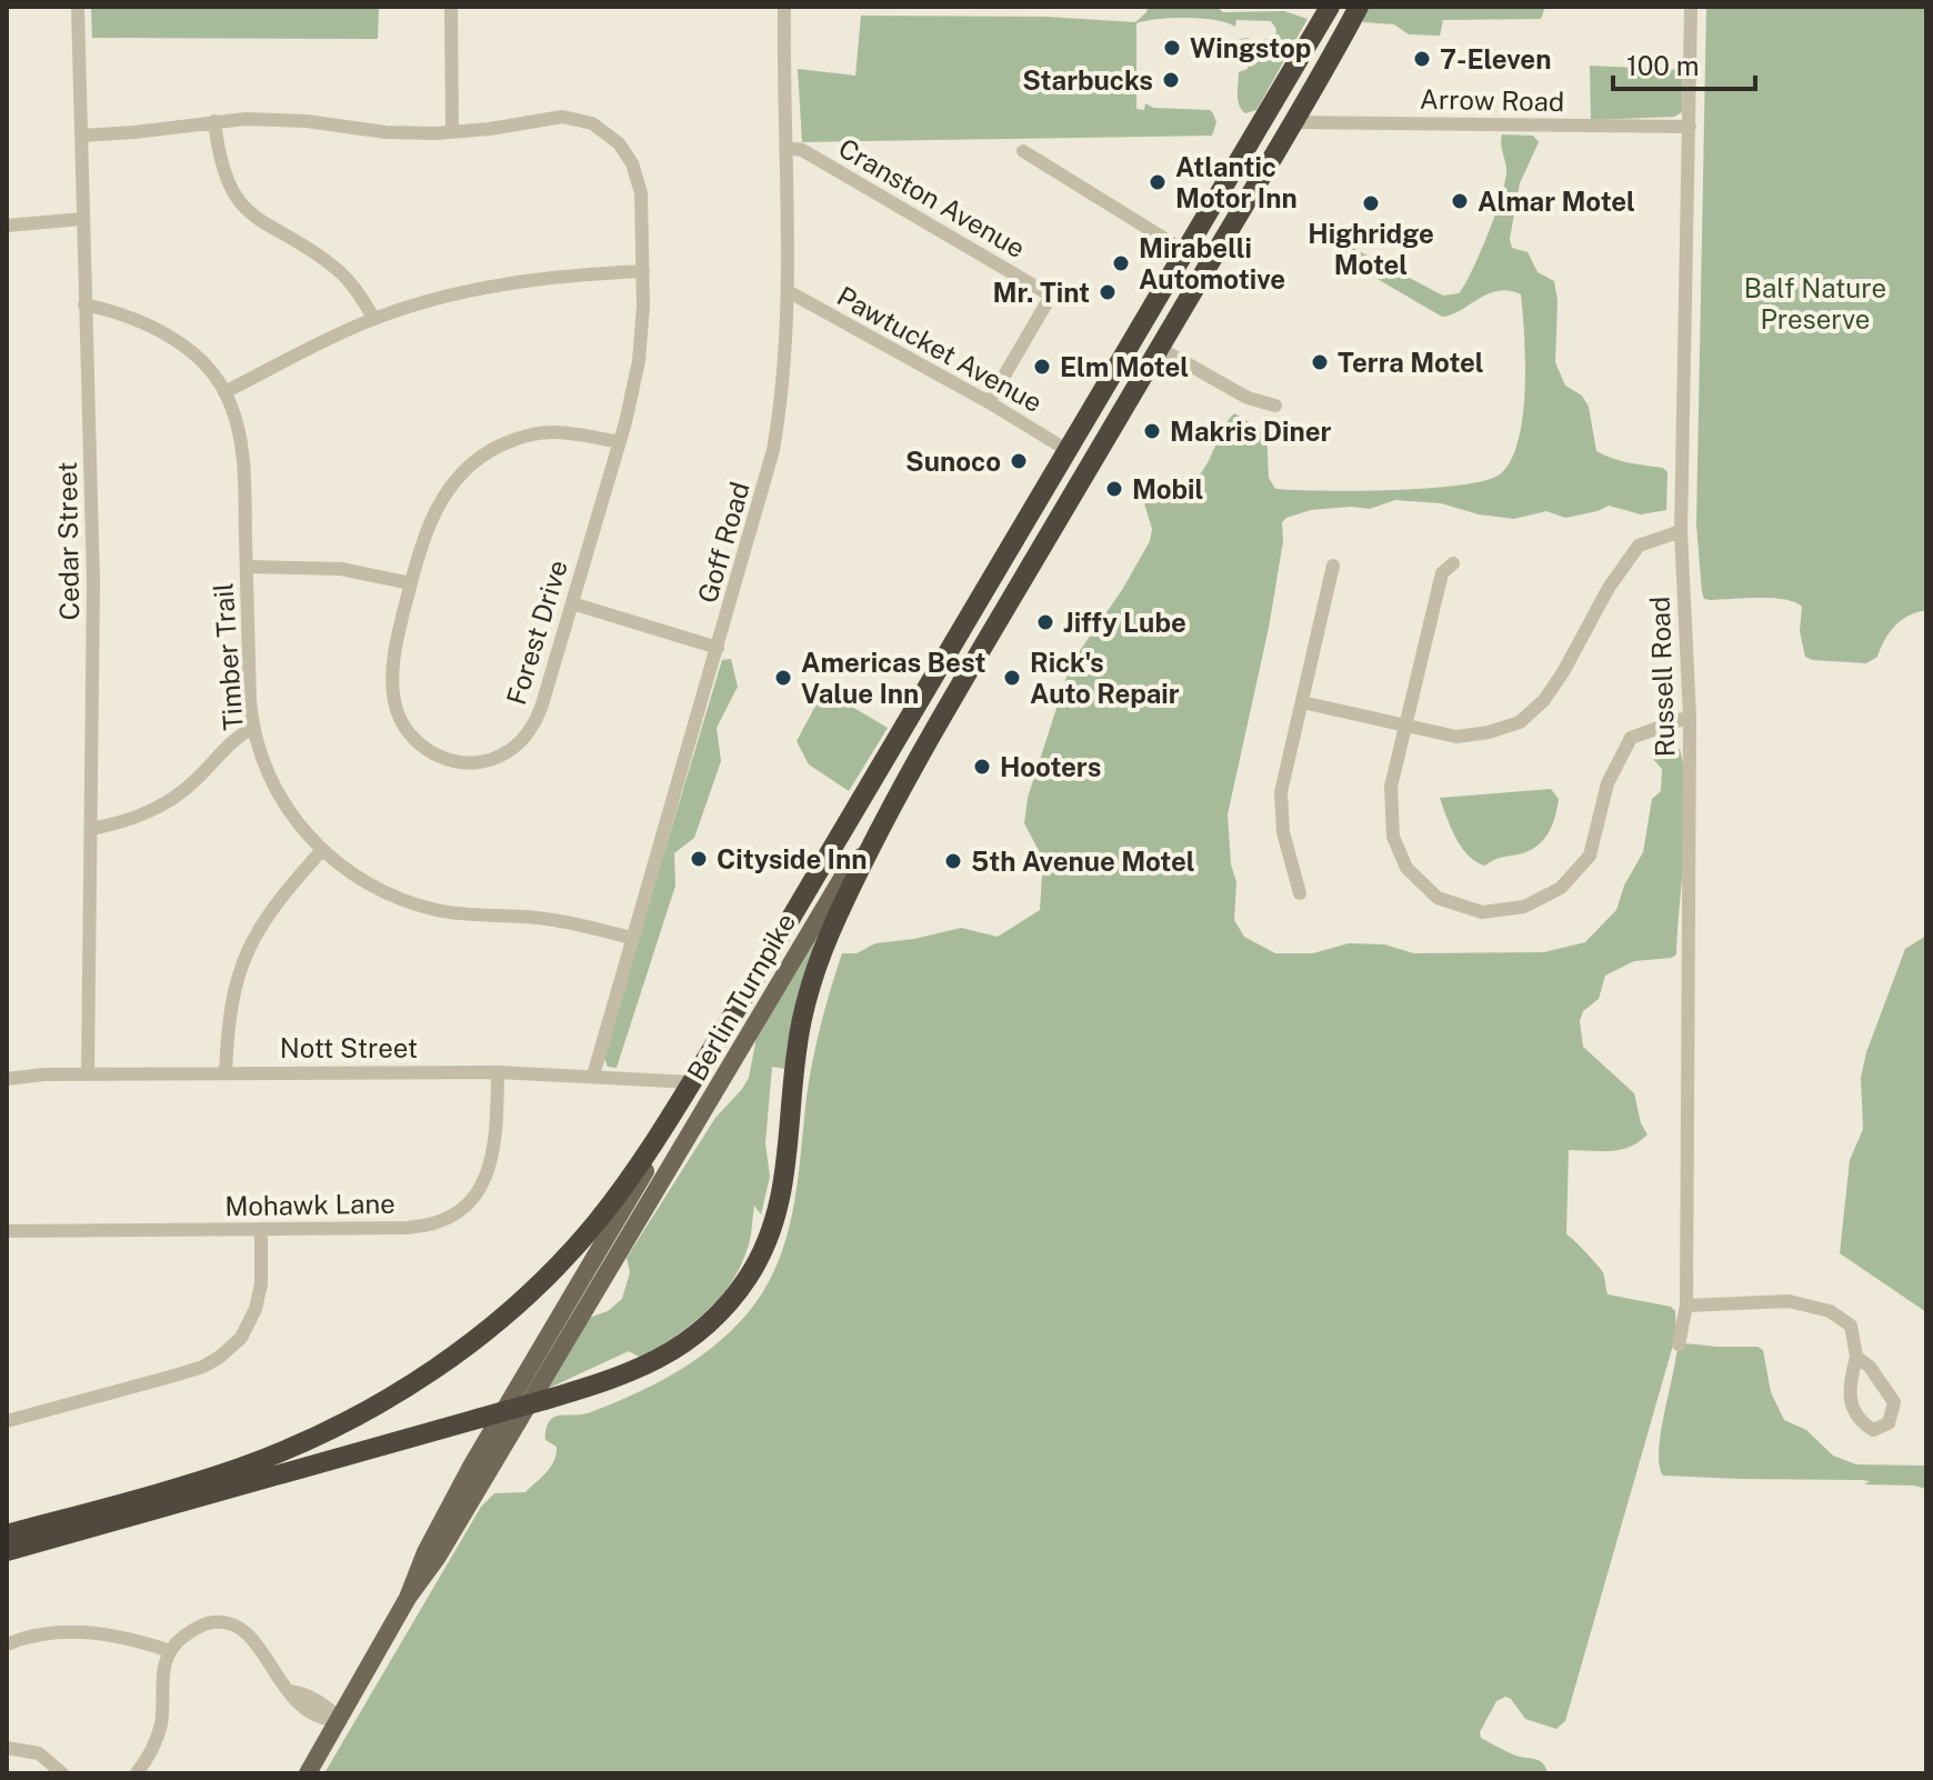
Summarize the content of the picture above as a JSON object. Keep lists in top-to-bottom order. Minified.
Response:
{"streets":{"highway":["Berlin Turnpike"],"street":["Arrow Road","Cranston Avenue","Pawtucket Avenue","Cedar Street","Goff Road","Forest Drive","Timber Trail","Russell Road","Nott Street","Mohawk Lane"]},"crossings":[["Arrow Road","Russell Road"],["Arrow Road","Berlin Turnpike"],["Cranston Avenue","Pawtucket Avenue"],["Cranston Avenue","Goff Road"],["Pawtucket Avenue","Goff Road"],["Pawtucket Avenue","Berlin Turnpike"],["Cedar Street","Forest Drive"],["Cedar Street","Timber Trail"],["Cedar Street","Nott Street"],["Goff Road","Timber Trail"],["Goff Road","Nott Street"],["Berlin Turnpike","Nott Street"],["Nott Street","Mohawk Lane"]],"parks":["Balf Nature Preserve"],"places":["Wingstop","7-Eleven","Starbucks","Atlantic Motor Inn","Almar Motel","Highridge Motel","Mirabelli Automotive","Mr. Tint","Terra Motel","Elm Motel","Makris Diner","Sunoco","Mobil","Jiffy Lube","Americas Best Value Inn","Rick's Auto Repair","Hooters","Cityside Inn","5th Avenue Motel"],"scale_bar":"100 m"}
